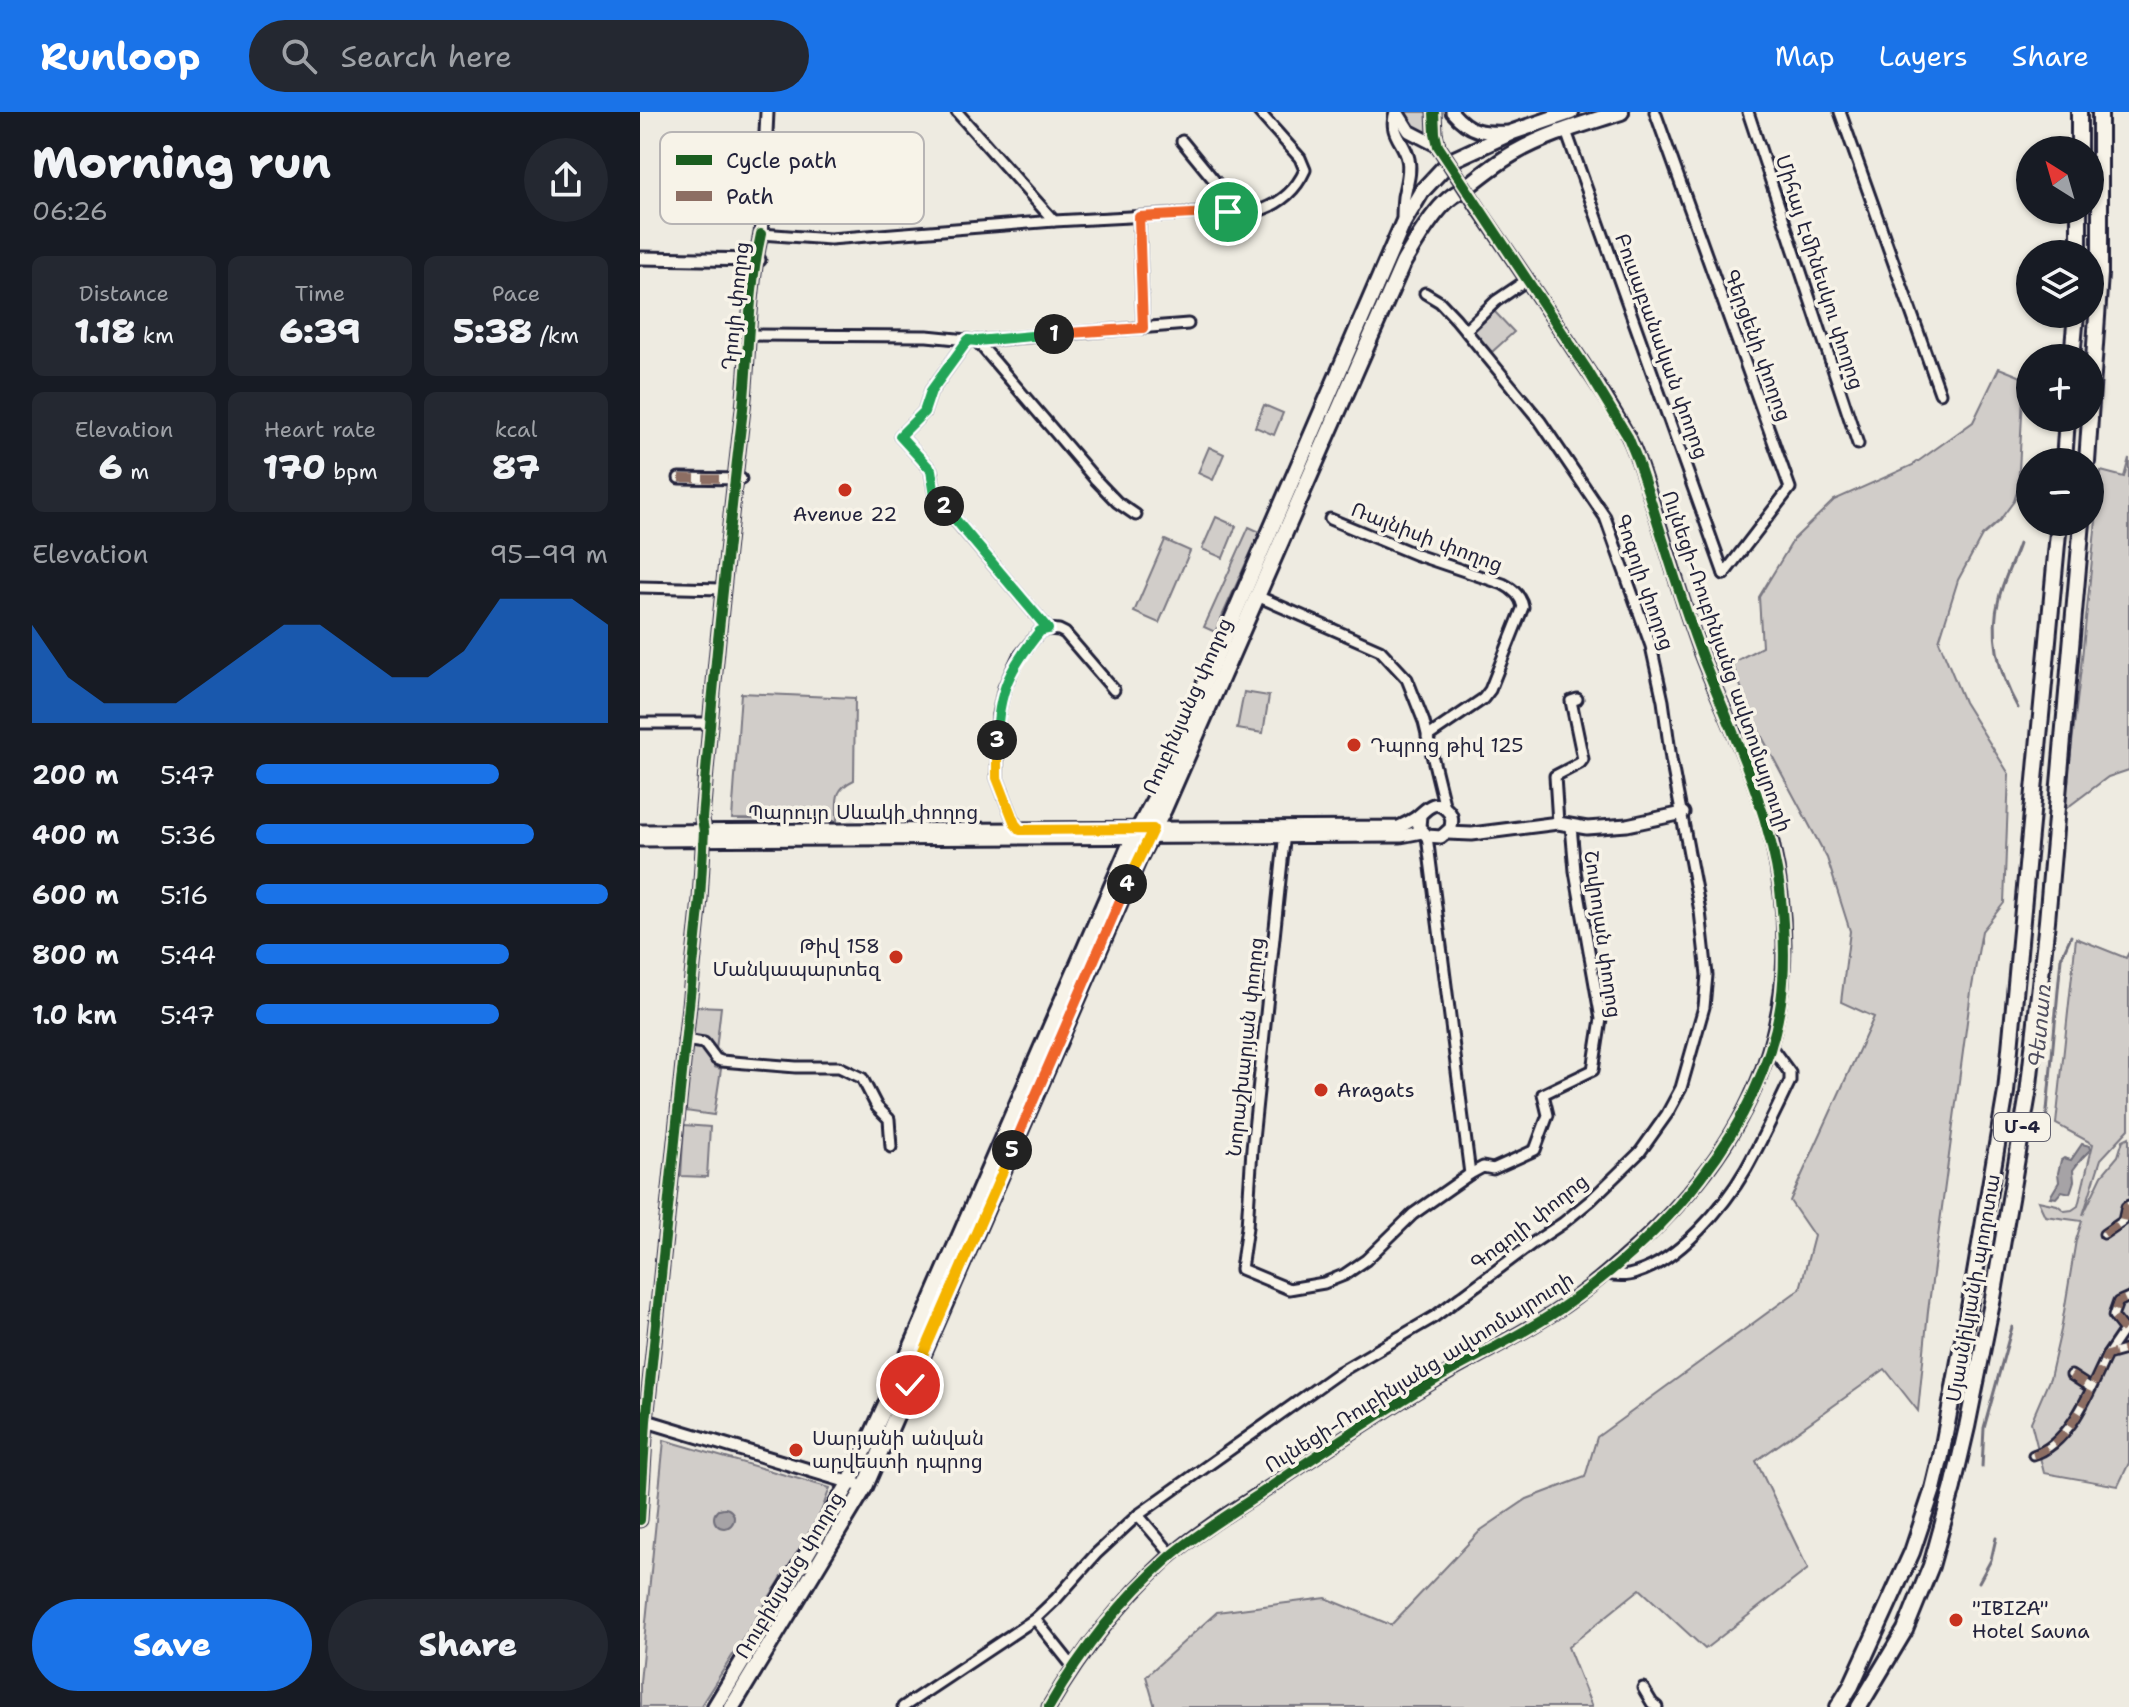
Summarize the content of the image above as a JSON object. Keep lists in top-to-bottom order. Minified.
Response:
{"streets":{"main road":["Ռուբինյանց փողոց","Մ-4","Մյասնիկյանի պողոտա"],"street":["Միհայ Էմինեսկու փողոց","Դրոյի փողոց","Գերցենի փողոց","Բուսաբանական փողոց","Ռայնիսի փողոց","Գոգոլի փողոց","Ուլնեցի-Ռուբինյանց ավտոմայրուղի","Պարույր Սևակի փողոց","Շովրոյան փողոց","Նորաշխարյան փողոց"]},"crossings":[["Դրոյի փողոց","Պարույր Սևակի փողոց"],["Գերցենի փողոց","Բուսաբանական փողոց"],["Բուսաբանական փողոց","Ռուբինյանց փողոց"],["Ռուբինյանց փողոց","Պարույր Սևակի փողոց"],["Պարույր Սևակի փողոց","Նորաշխարյան փողոց"],["Շովրոյան փողոց","Նորաշխարյան փողոց"]],"water":["Գետառ"],"places":["Avenue 22","Դպրոց թիվ 125","Թիվ 158 Մանկապարտեզ","Aragats","Սարյանի անվան արվեստի դպրոց","\"IBIZA\" Hotel Sauna"],"legend":["Cycle path","Path"],"north":"top left","page":{"header":"Runloop","search":"Search here","nav":["Map","Layers","Share"],"heading":["Morning run","06:26"],"map_buttons":["+","−"],"stats":[["Distance","1.18 km"],["Time","6:39"],["Pace","5:38 /km"],["Elevation","6 m"],["Heart rate","170 bpm"],["kcal","87"]],"pins":["1","2","3","4","5"],"chart":["Elevation","95–99 m"],"list":[{"name":"200 m","note":"5:47"},{"name":"400 m","note":"5:36"},{"name":"600 m","note":"5:16"},{"name":"800 m","note":"5:44"},{"name":"1.0 km","note":"5:47"}],"buttons":["Save","Share"]}}
